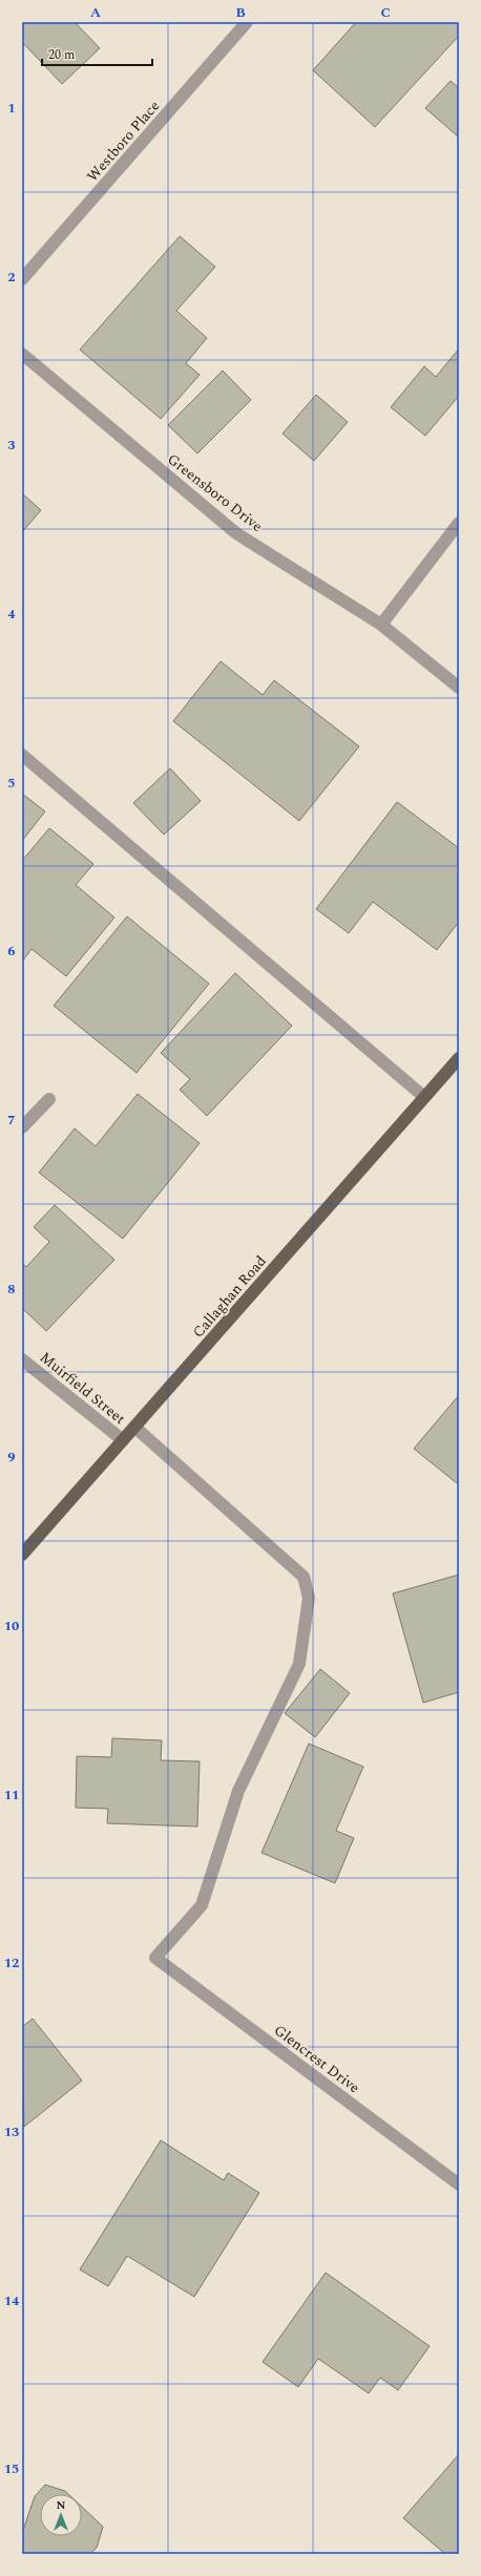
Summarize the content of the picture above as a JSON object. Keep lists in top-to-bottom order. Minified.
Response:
{"streets":{"main road":["Callaghan Road"],"street":["Westboro Place","Greensboro Drive","Muirfield Street","Glencrest Drive"]},"crossings":[["Callaghan Road","Muirfield Street"],["Callaghan Road","Glencrest Drive"]],"scale_bar":"20 m","north":"top","grid":{"columns":["A","B","C"],"rows":["1","2","3","4","5","6","7","8","9","10","11","12","13","14","15"]}}
